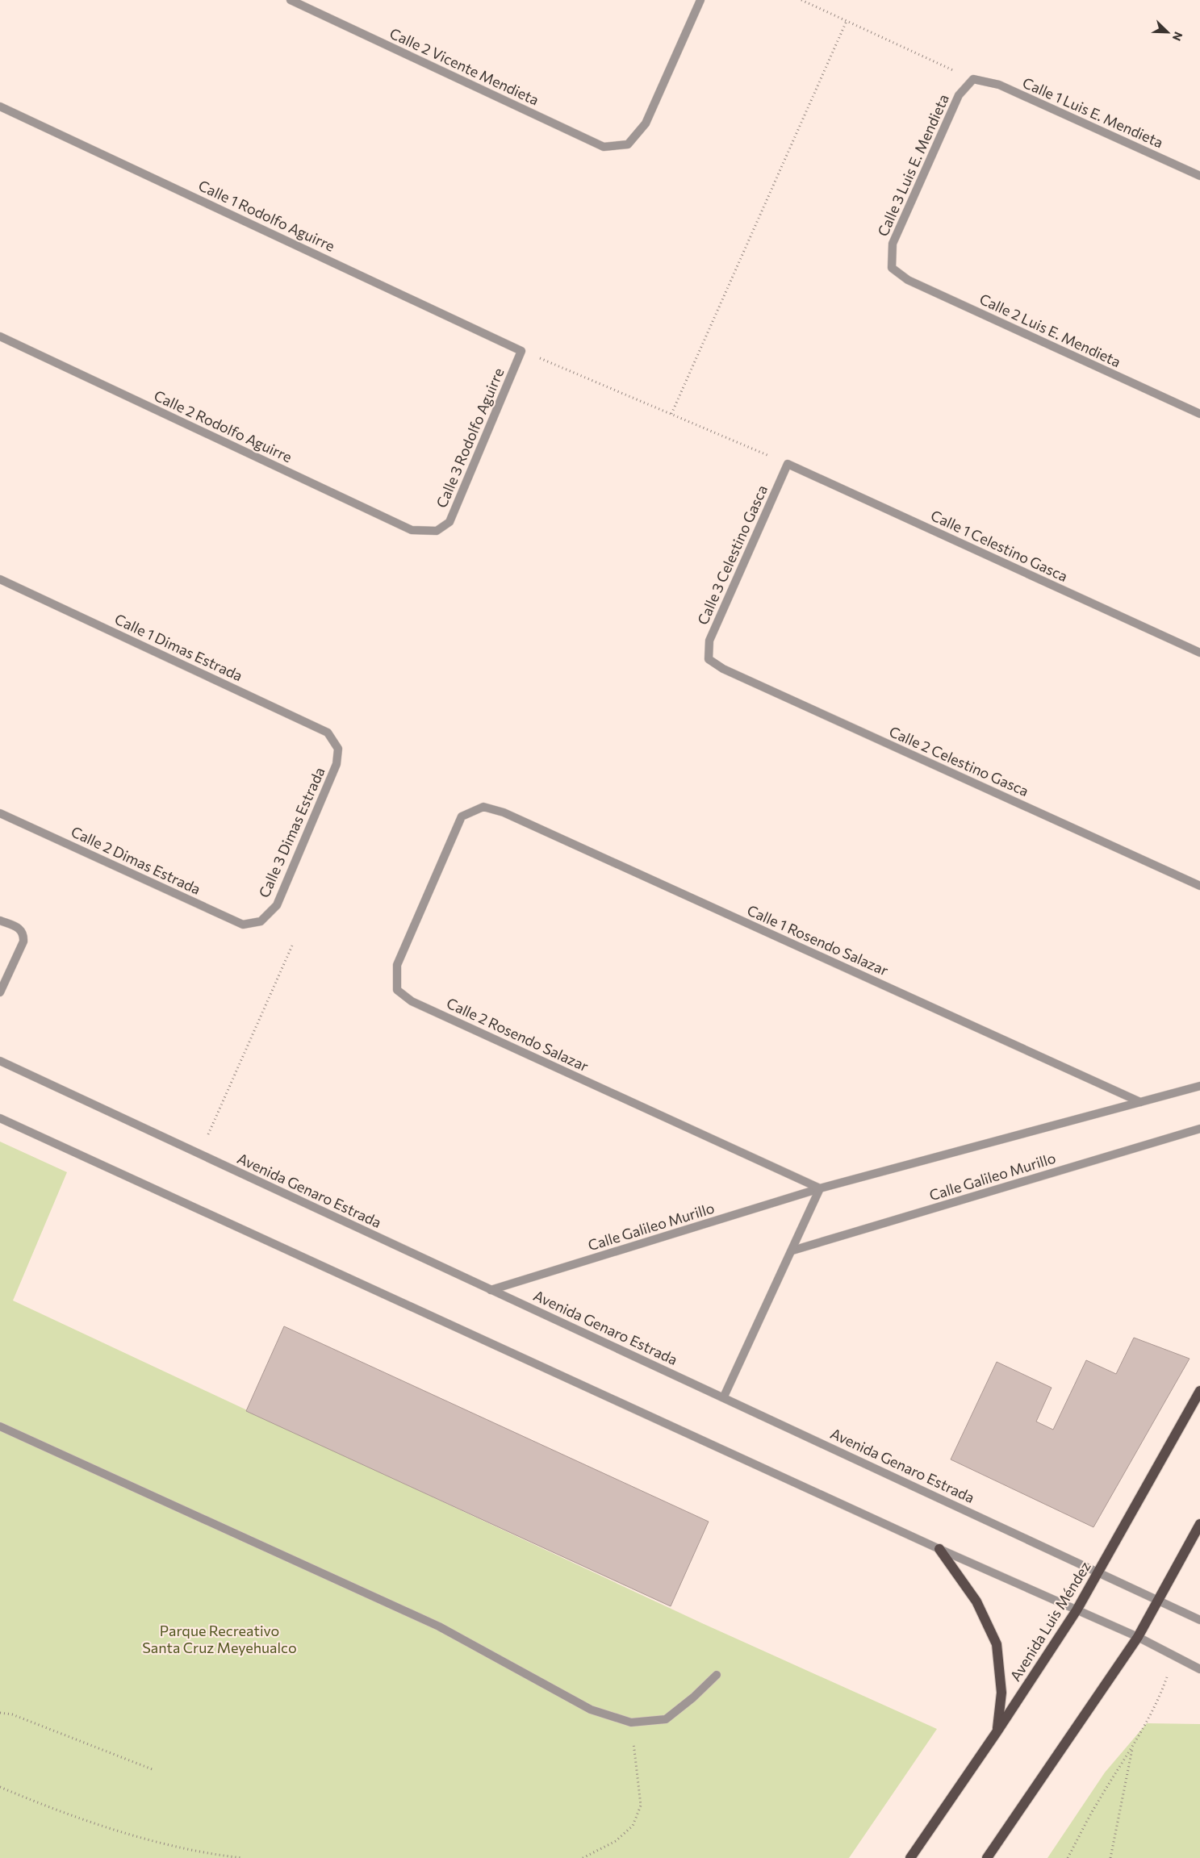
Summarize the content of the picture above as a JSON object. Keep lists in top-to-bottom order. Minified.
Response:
{"streets":{"main road":["Avenida Luis Méndez"],"street":["Calle 2 Vicente Mendieta","Calle 1 Luis E. Mendieta","Calle 3 Luis E. Mendieta","Calle 1 Rodolfo Aguirre","Calle 2 Luis E. Mendieta","Calle 2 Rodolfo Aguirre","Calle 3 Rodolfo Aguirre","Calle 1 Celestino Gasca","Calle 3 Celestino Gasca","Calle 1 Dimas Estrada","Calle 2 Celestino Gasca","Calle 3 Dimas Estrada","Calle 2 Dimas Estrada","Calle 1 Rosendo Salazar","Calle 2 Rosendo Salazar","Calle Galileo Murillo","Avenida Genaro Estrada"]},"crossings":[["Calle 1 Luis E. Mendieta","Calle 3 Luis E. Mendieta"],["Calle 3 Luis E. Mendieta","Calle 2 Luis E. Mendieta"],["Calle 1 Rodolfo Aguirre","Calle 3 Rodolfo Aguirre"],["Calle 2 Rodolfo Aguirre","Calle 3 Rodolfo Aguirre"],["Calle 1 Celestino Gasca","Calle 3 Celestino Gasca"],["Calle 3 Celestino Gasca","Calle 2 Celestino Gasca"],["Calle 1 Dimas Estrada","Calle 3 Dimas Estrada"],["Calle 3 Dimas Estrada","Calle 2 Dimas Estrada"],["Calle 1 Rosendo Salazar","Calle 2 Rosendo Salazar"],["Calle 1 Rosendo Salazar","Calle Galileo Murillo"],["Calle 2 Rosendo Salazar","Calle Galileo Murillo"],["Calle Galileo Murillo","Avenida Genaro Estrada"],["Avenida Genaro Estrada","Avenida Luis Méndez"]],"parks":["Parque Recreativo Santa Cruz Meyehualco"],"north":"bottom right"}
